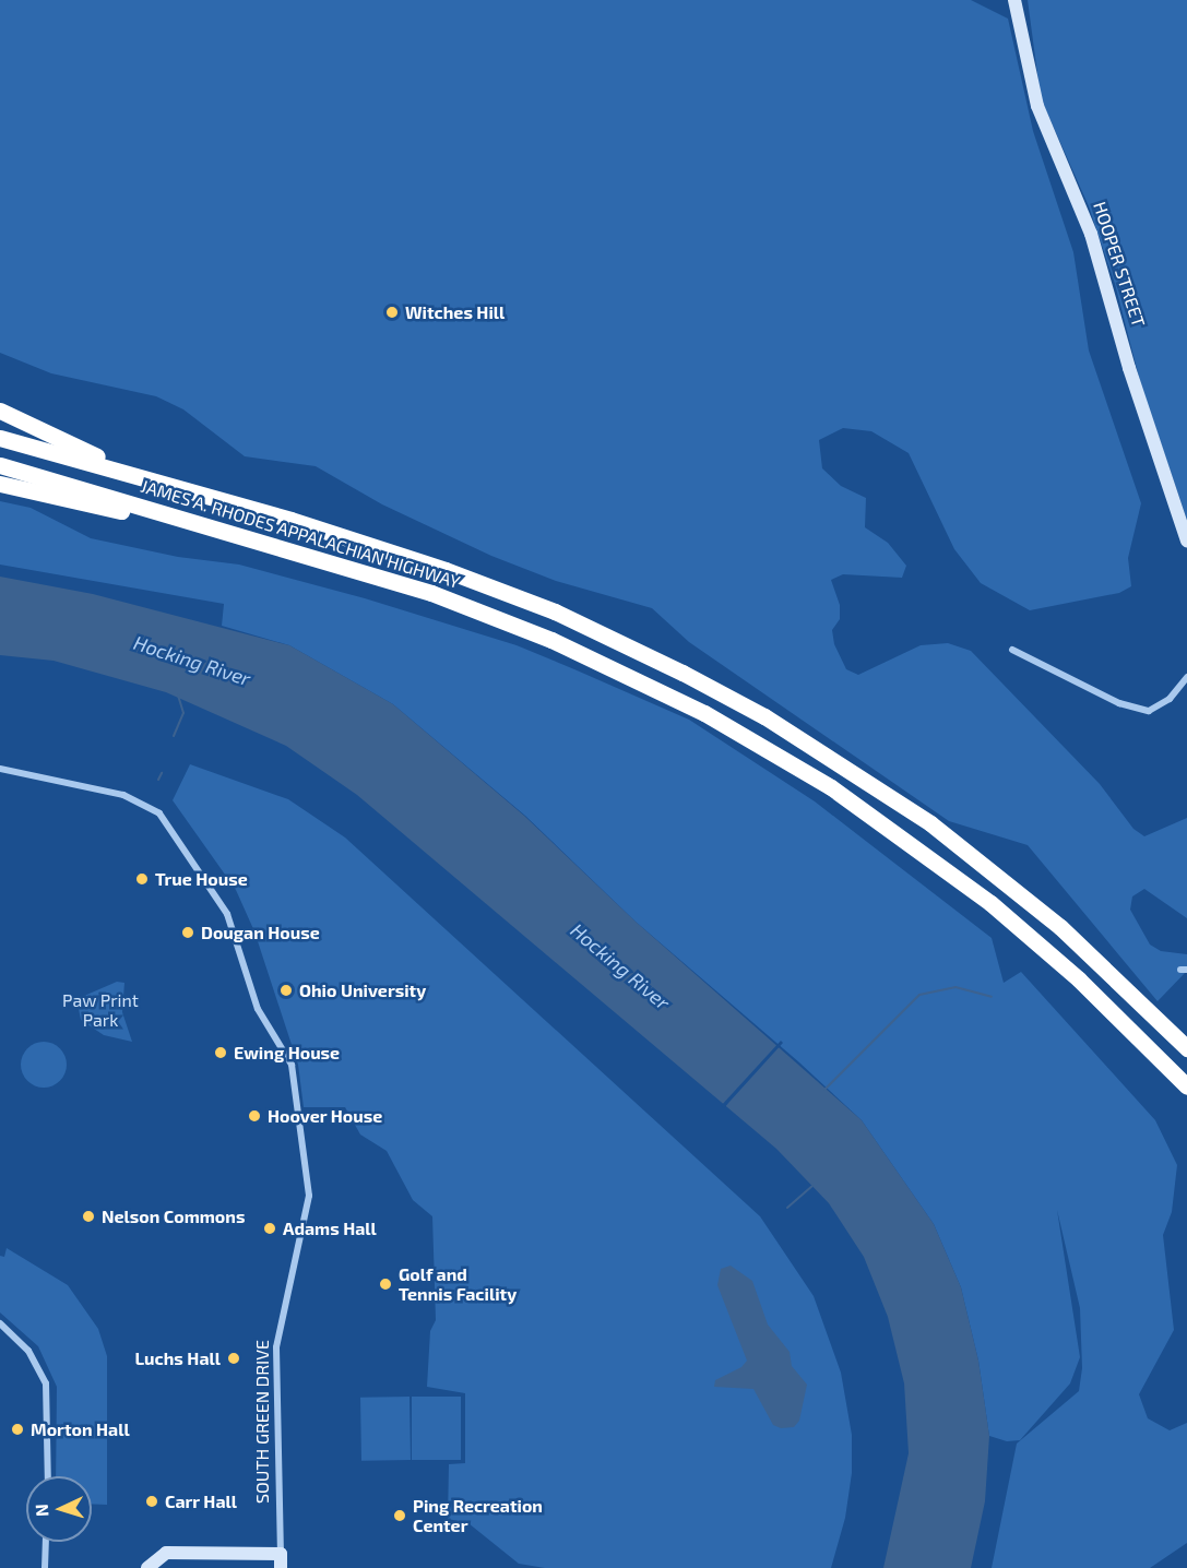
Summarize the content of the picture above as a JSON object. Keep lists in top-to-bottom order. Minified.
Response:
{"streets":{"highway":["JAMES A. RHODES APPALACHIAN HIGHWAY"],"street":["HOOPER STREET","SOUTH GREEN DRIVE"]},"water":["Hocking River"],"parks":["Paw Print Park"],"places":["Witches Hill","True House","Dougan House","Ohio University","Ewing House","Hoover House","Nelson Commons","Adams Hall","Golf and Tennis Facility","Luchs Hall","Morton Hall","Carr Hall","Ping Recreation Center"],"north":"left"}
